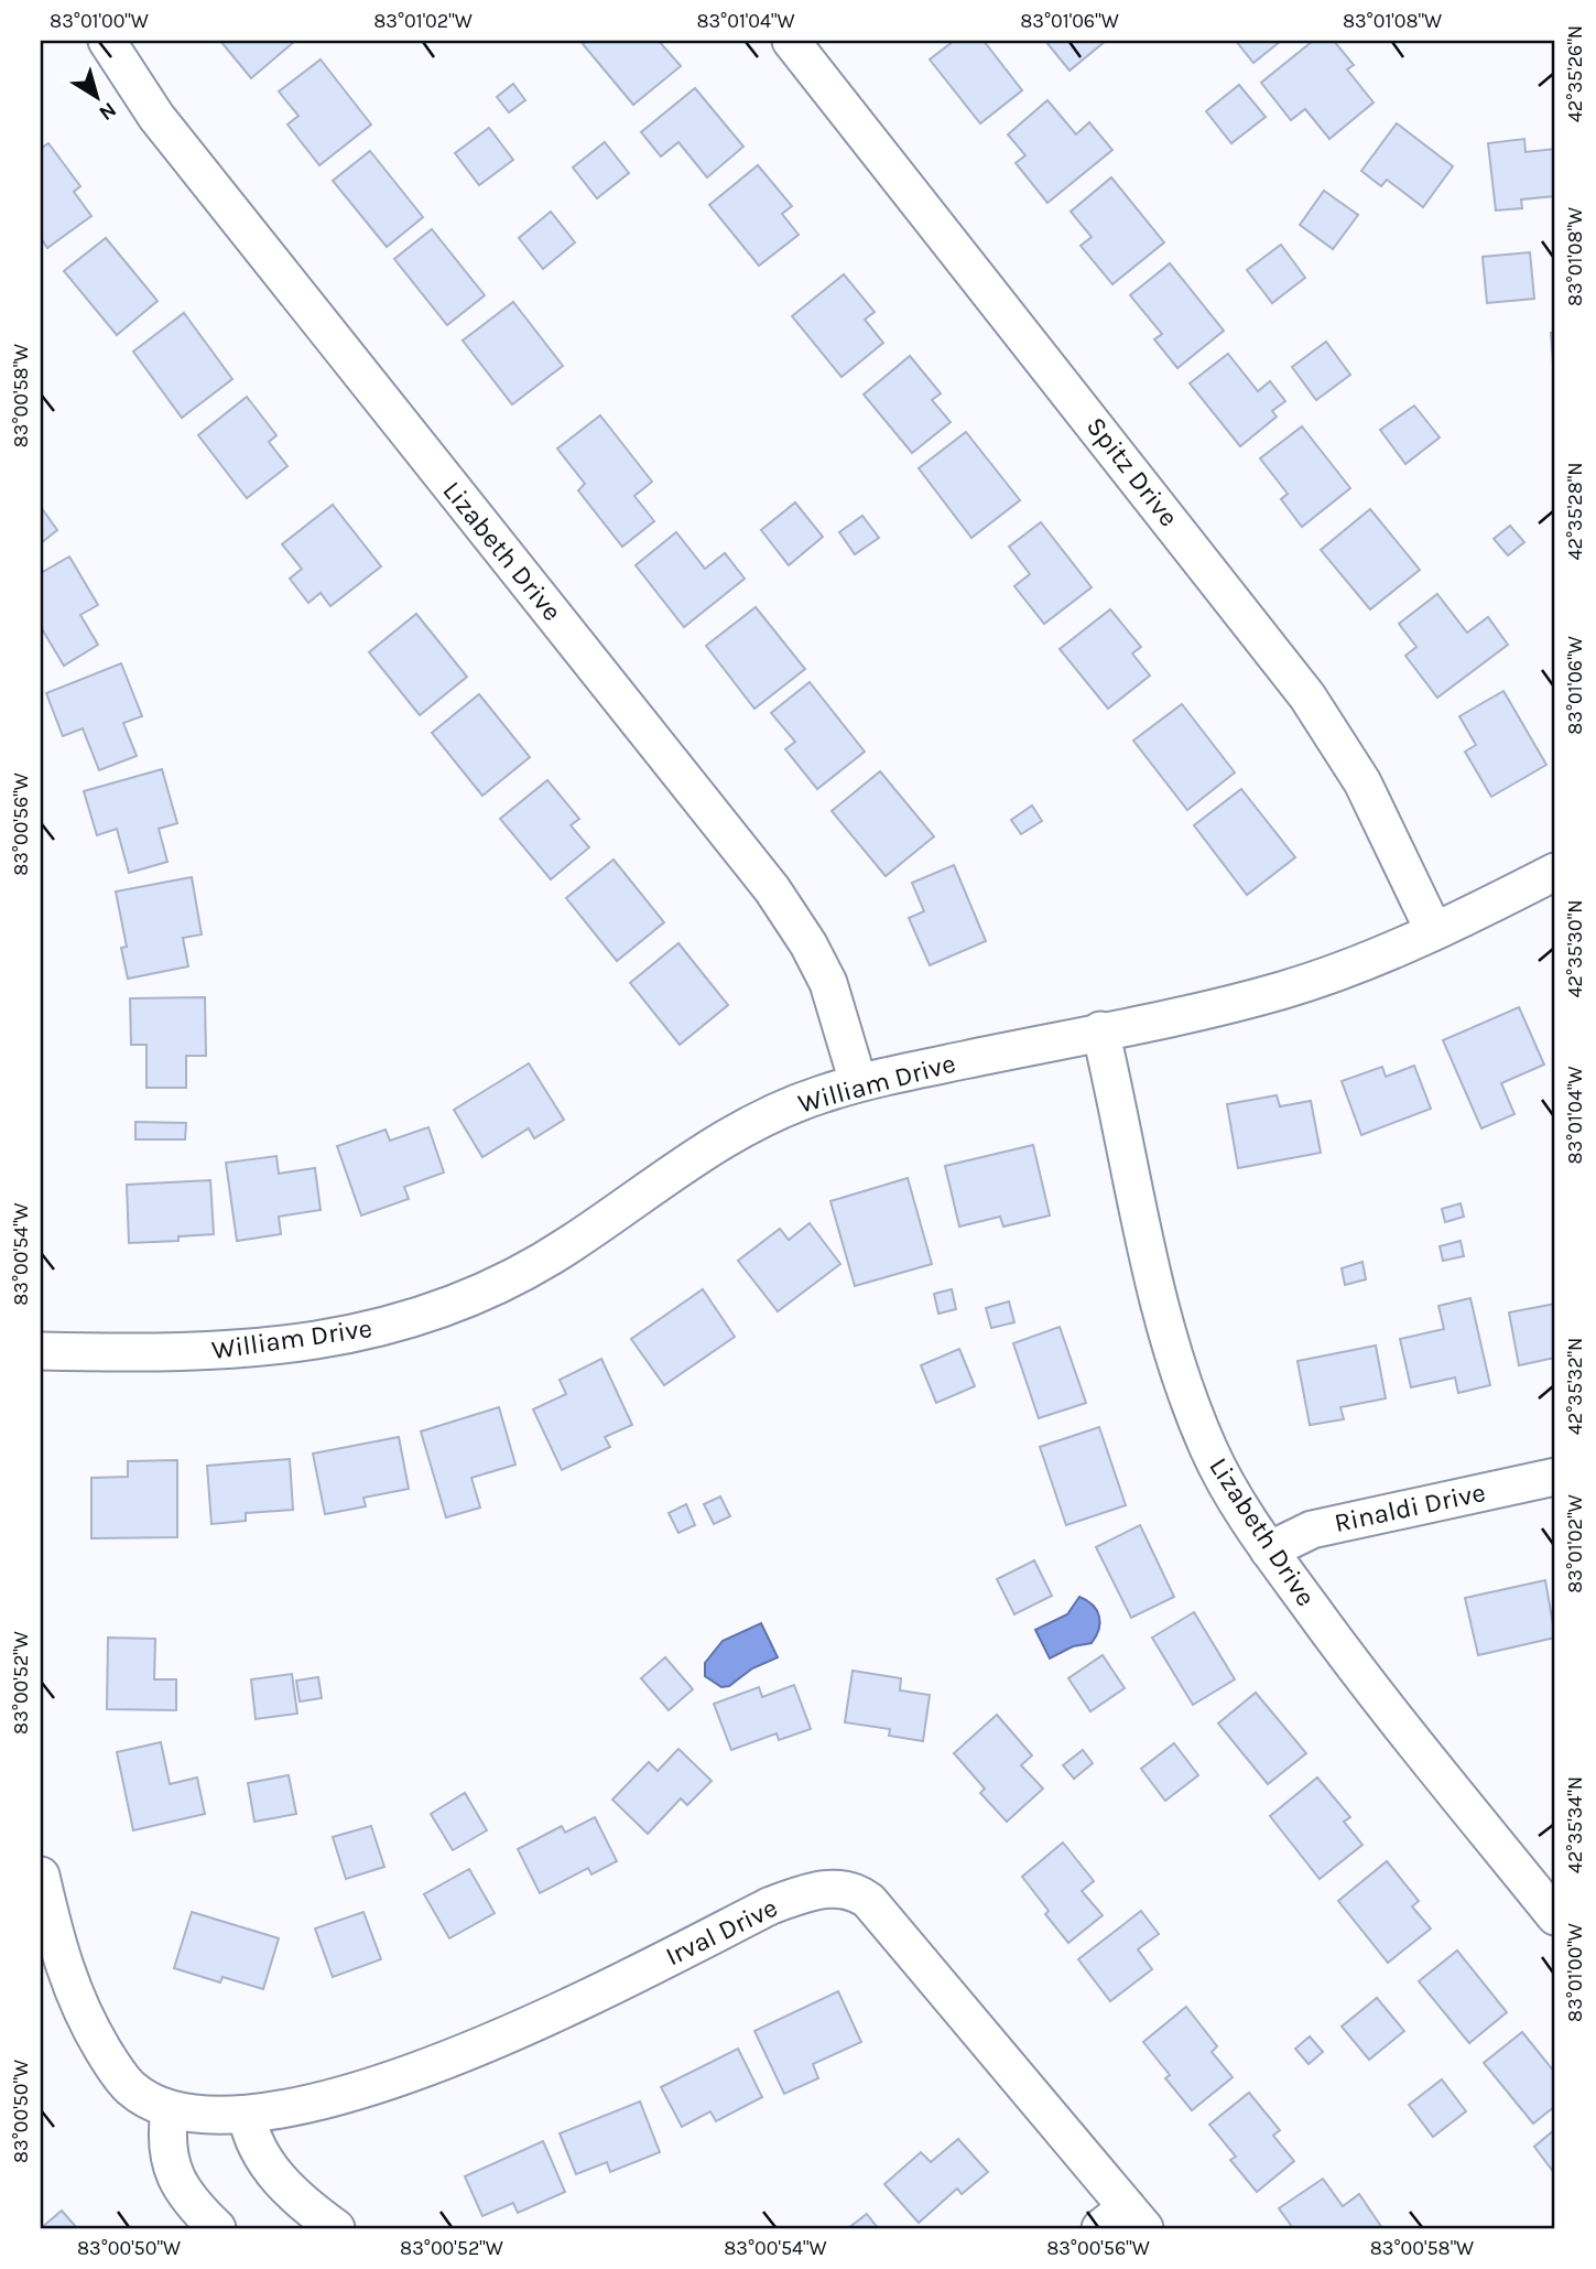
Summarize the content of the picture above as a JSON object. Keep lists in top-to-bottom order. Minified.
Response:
{"streets":{"street":["Spitz Drive","Lizabeth Drive","William Drive","Rinaldi Drive","Irval Drive"]},"crossings":[["Spitz Drive","William Drive"],["Lizabeth Drive","William Drive"],["Lizabeth Drive","Rinaldi Drive"]],"north":"bottom right","coordinates":["83°01'00\"W","83°01'02\"W","83°01'04\"W","83°01'06\"W","83°01'08\"W","42°35'26\"N","83°00'58\"W","42°35'28\"N","83°00'56\"W","42°35'30\"N","83°00'54\"W","42°35'32\"N","83°00'52\"W","42°35'34\"N","83°00'50\"W"]}
